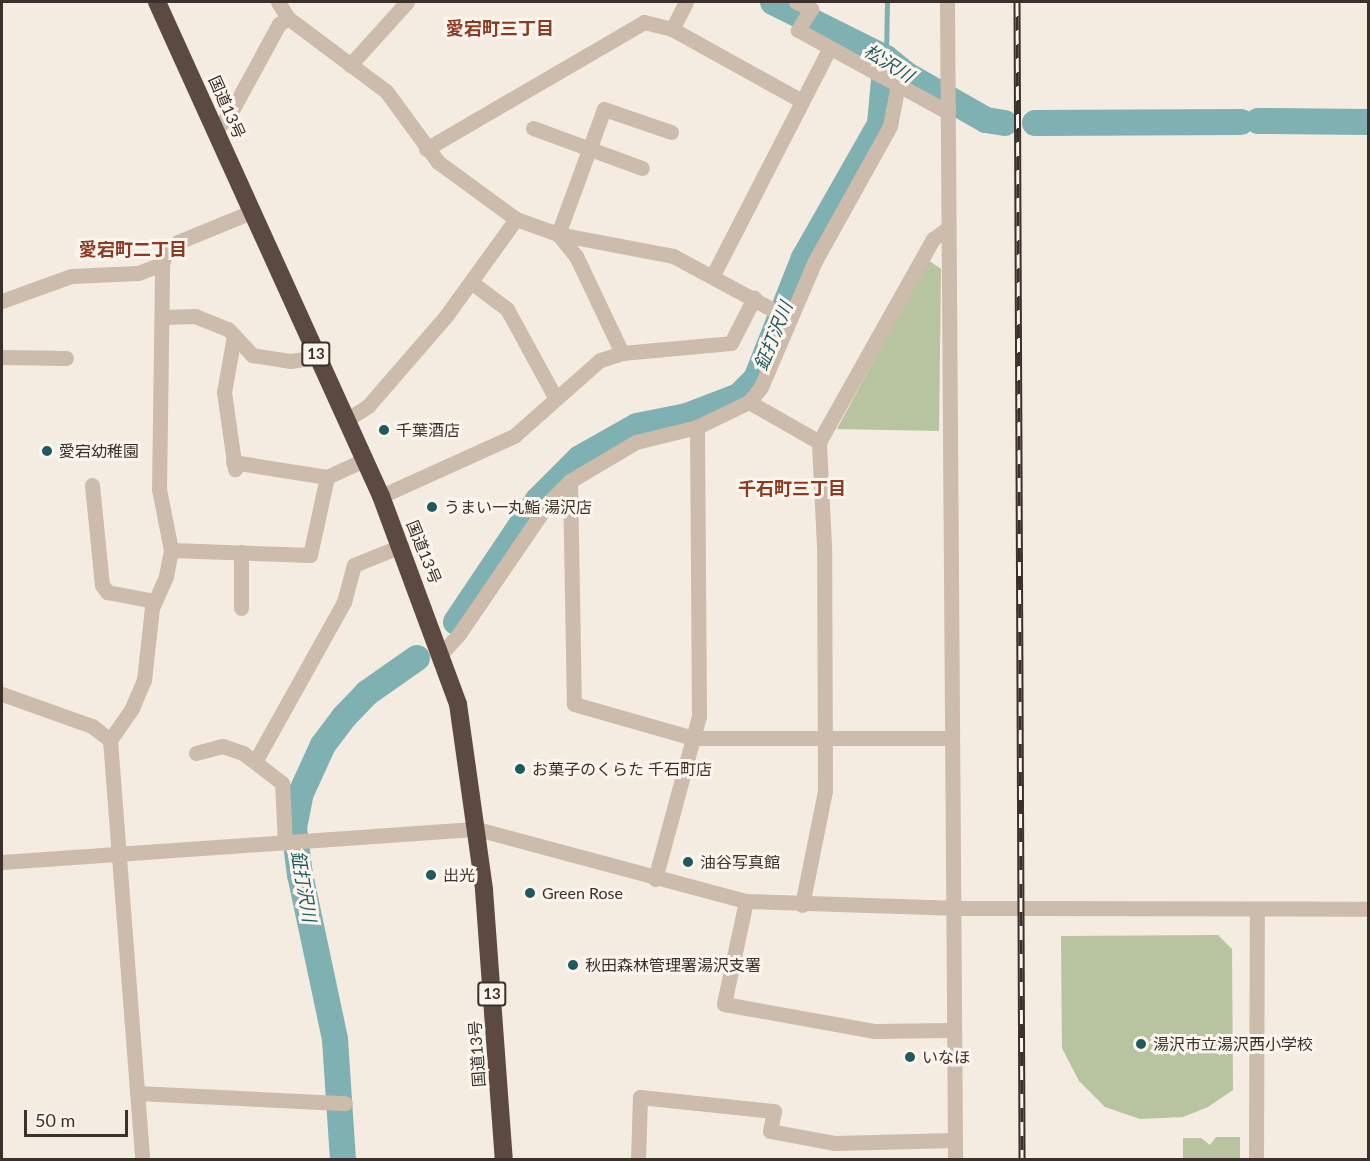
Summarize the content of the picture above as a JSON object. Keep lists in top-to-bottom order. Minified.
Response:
{"streets":{"highway":["国道13号","13"]},"districts":["愛宕町三丁目","愛宕町二丁目","千石町三丁目"],"water":["松沢川","鉦打沢川"],"places":["千葉酒店","愛宕幼稚園","うまい一丸鮨 湯沢店","お菓子のくらた 千石町店","油谷写真館","出光","Green Rose","秋田森林管理署湯沢支署","湯沢市立湯沢西小学校","いなほ"],"scale_bar":"50 m"}
